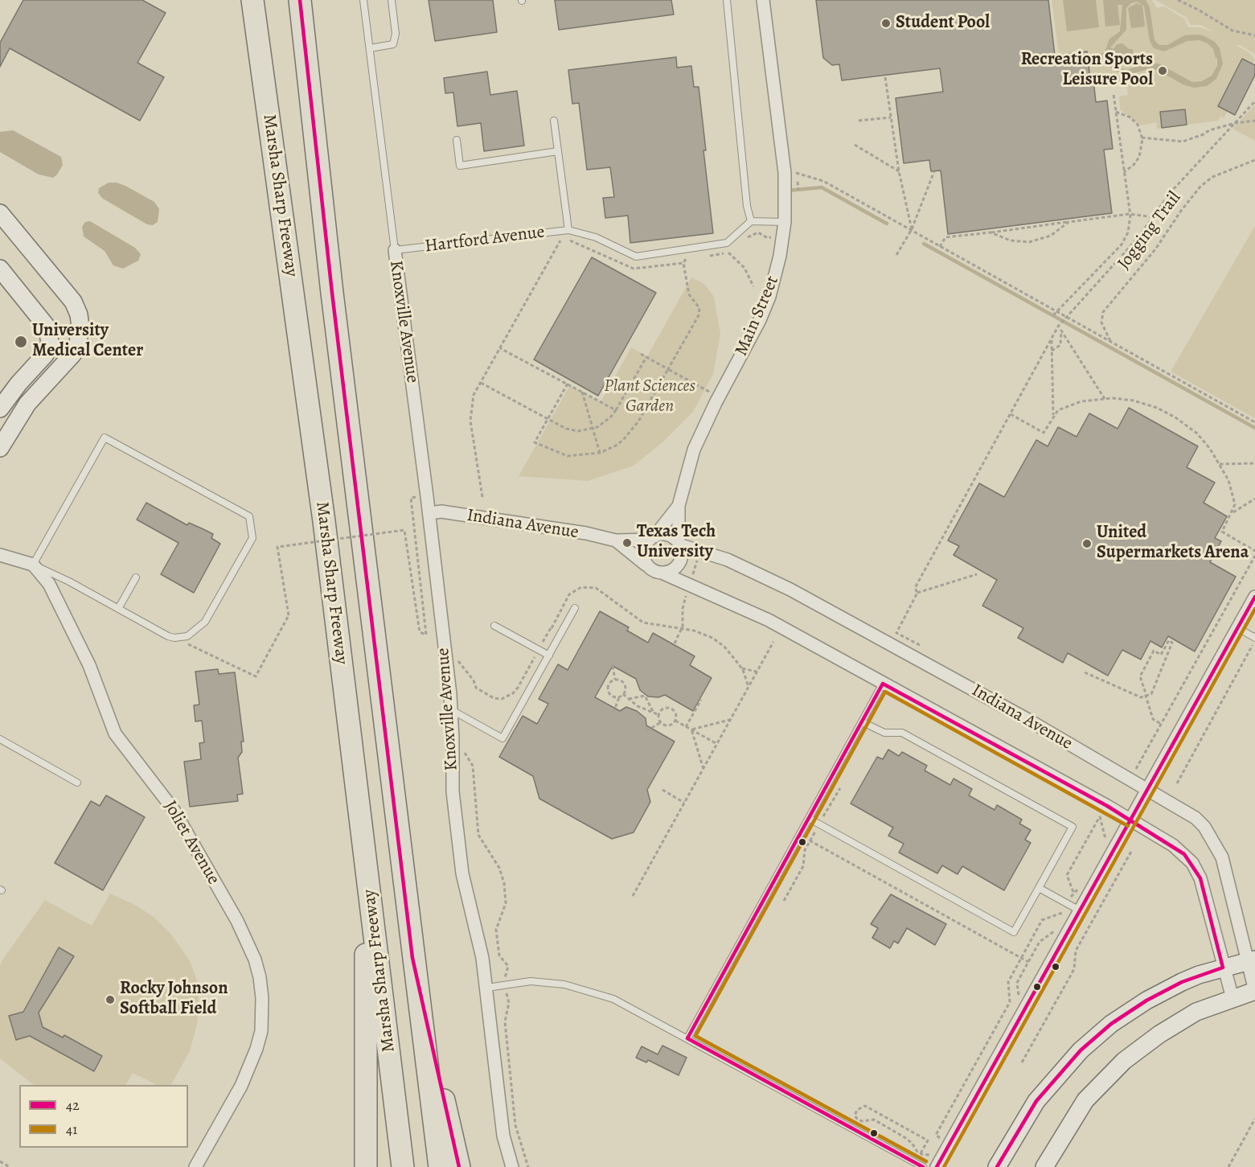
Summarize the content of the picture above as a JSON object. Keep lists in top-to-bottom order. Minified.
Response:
{"streets":{"highway":["Marsha Sharp Freeway"],"street":["Main Street","Knoxville Avenue","Indiana Avenue","Joliet Avenue"],"lane":["Hartford Avenue"],"path":["Jogging Trail"]},"crossings":[["Hartford Avenue","Knoxville Avenue"],["Main Street","Indiana Avenue"],["Knoxville Avenue","Indiana Avenue"]],"parks":["Plant Sciences Garden"],"places":["Student Pool","Recreation Sports Leisure Pool","University Medical Center","Texas Tech University","United Supermarkets Arena","Rocky Johnson Softball Field"],"lines":["transit line 42","transit line 41"],"legend":["42","41"]}
